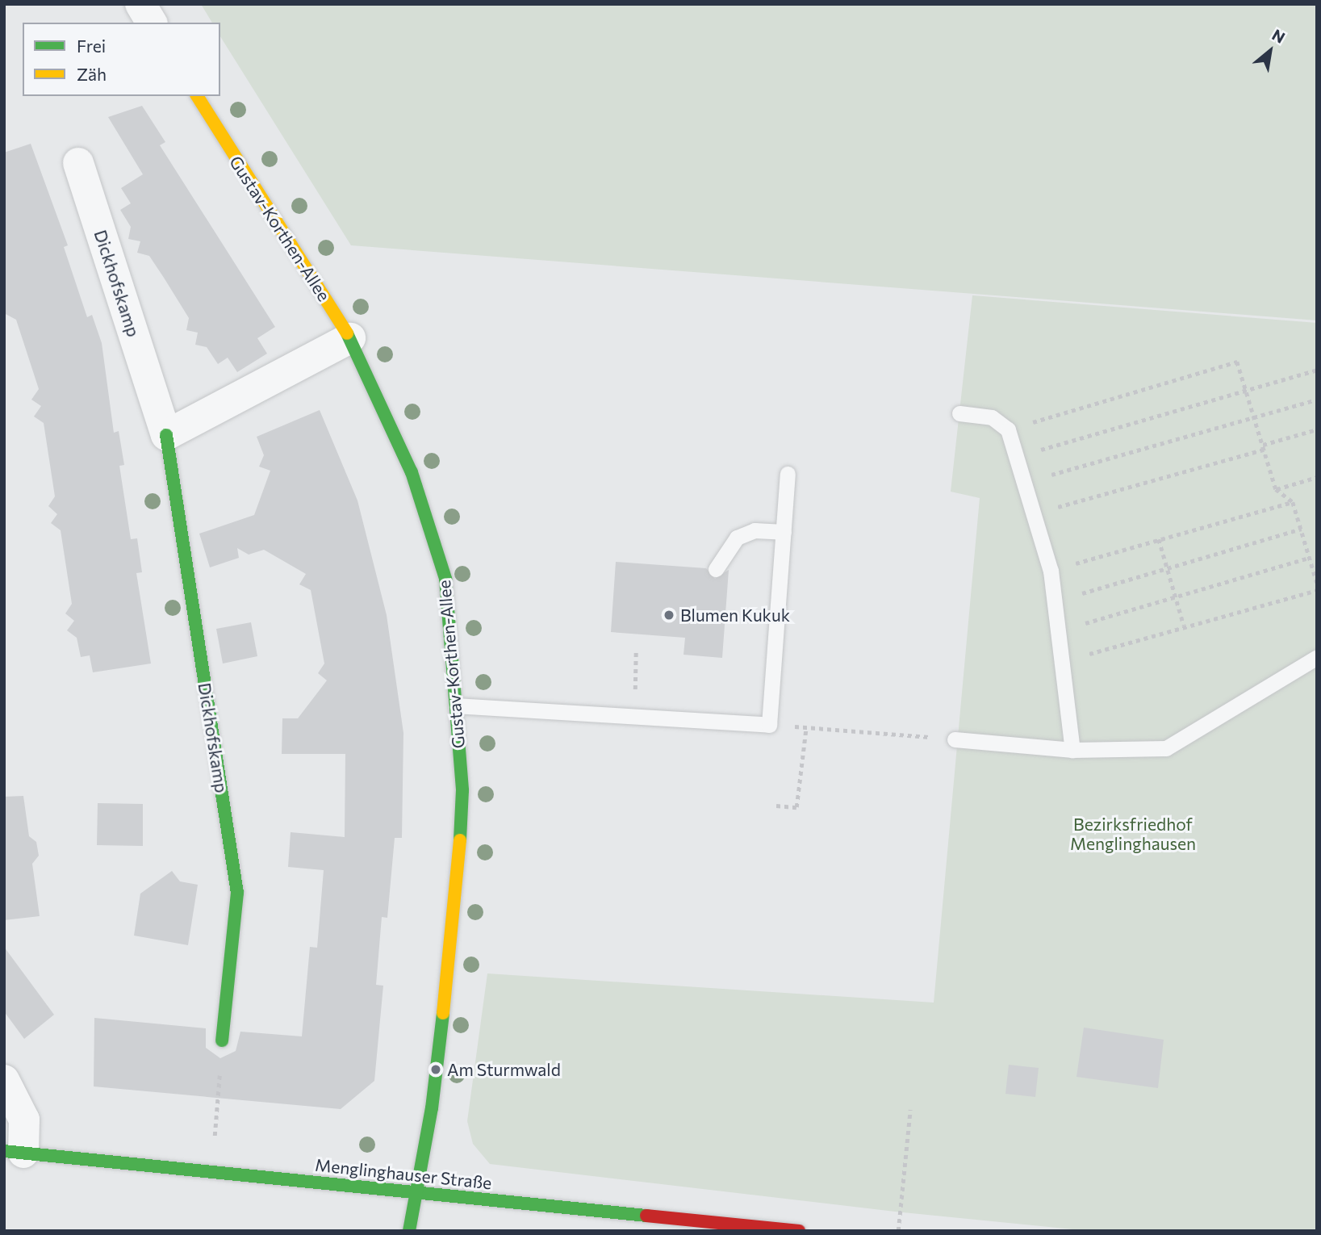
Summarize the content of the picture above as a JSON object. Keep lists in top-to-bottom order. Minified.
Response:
{"streets":{"street":["Gustav-Korthen-Allee","Dickhofskamp","Menglinghauser Straße"]},"crossings":[["Gustav-Korthen-Allee","Menglinghauser Straße"]],"parks":["Bezirksfriedhof Menglinghausen"],"places":["Blumen Kukuk","Am Sturmwald"],"legend":["Frei","Zäh"],"north":"top right"}
